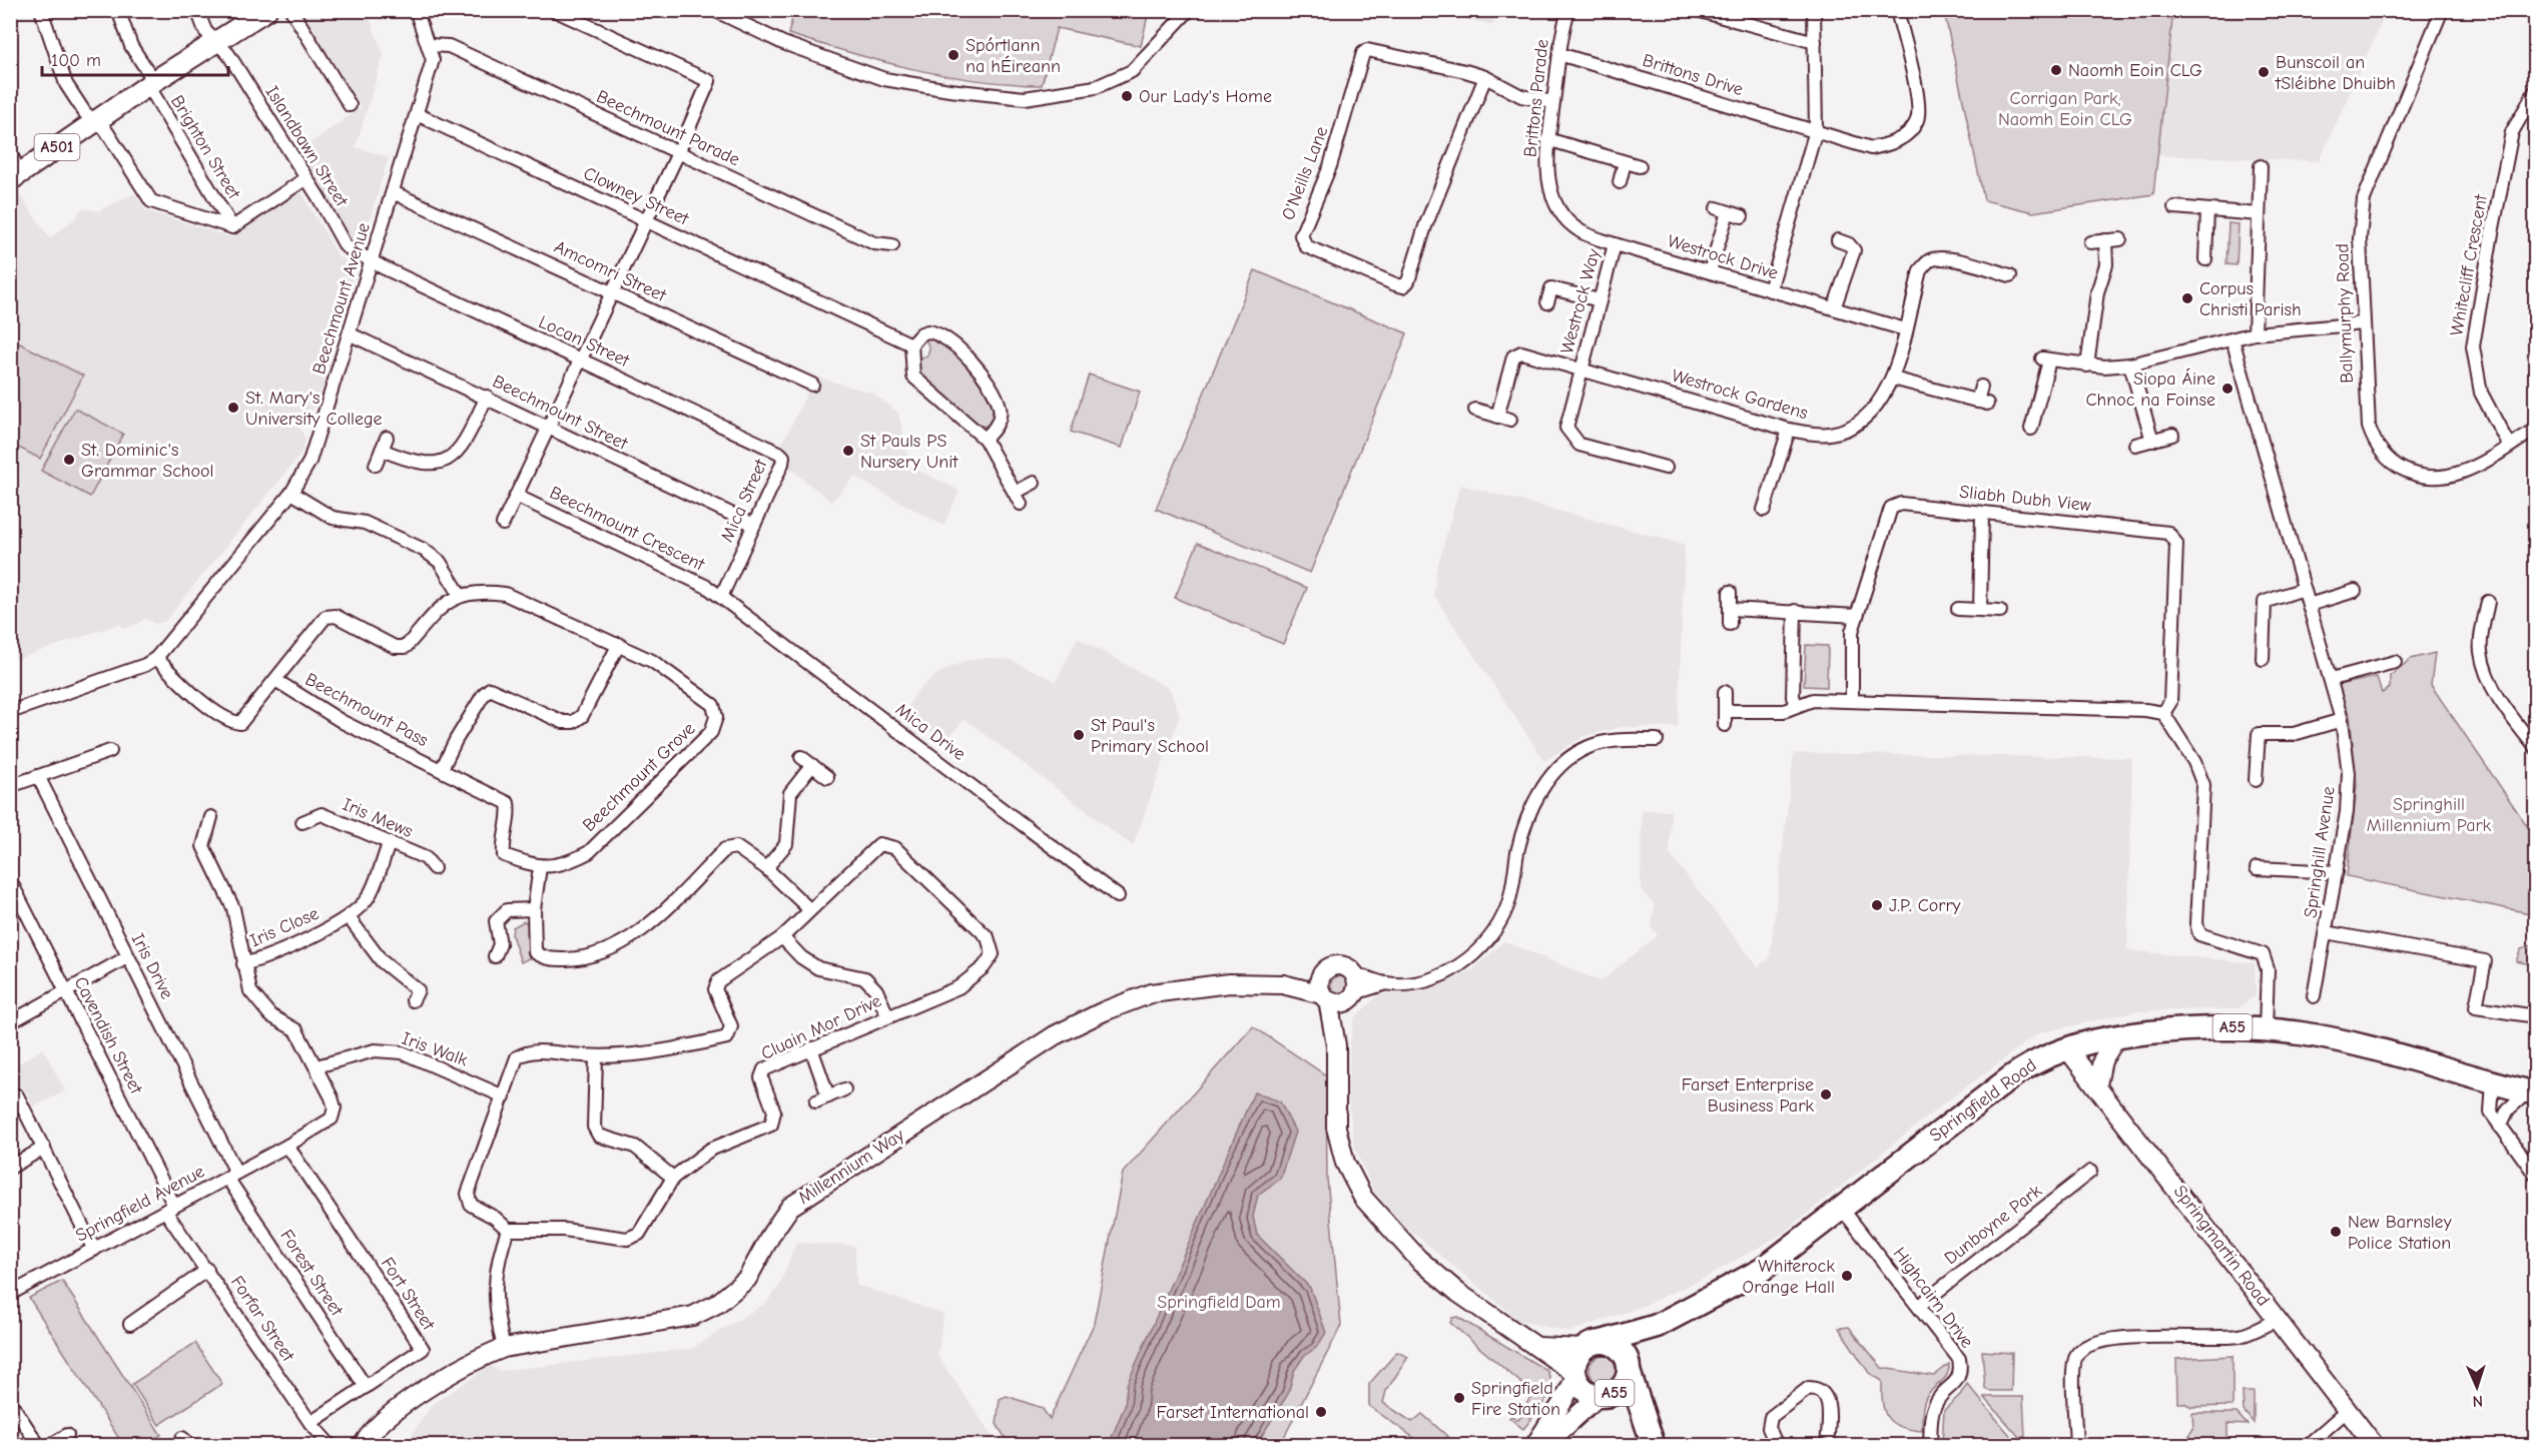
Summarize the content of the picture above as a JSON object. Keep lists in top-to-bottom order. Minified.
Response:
{"streets":{"highway":["A55","Springfield Road"],"main road":["A501"],"street":["Brittons Drive","Brittons Parade","Beechmount Parade","Islandbawn Street","Brighton Street","O'Neills Lane","Clowney Street","Westrock Drive","Whitecliff Crescent","Amcomri Street","Beechmount Avenue","Westrock Way","Ballymurphy Road","Locan Street","Westrock Gardens","Beechmount Street","Sliabh Dubh View","Mica Street","Beechmount Crescent","Beechmount Pass","Mica Drive","Beechmount Grove","Iris Mews","Springhill Avenue","Iris Close","Iris Drive","Cluain Mor Drive","Cavendish Street","Iris Walk","Millennium Way","Springfield Avenue","Dunboyne Park","Springmartin Road","Forest Street","Fort Street","Highcairn Drive","Forfar Street"]},"crossings":[["Brittons Drive","Brittons Parade"],["Brittons Parade","O'Neills Lane"],["Brittons Parade","Westrock Drive"],["Beechmount Parade","Beechmount Avenue"],["Islandbawn Street","A501"],["Islandbawn Street","Beechmount Avenue"],["Islandbawn Street","Locan Street"],["A501","Brighton Street"],["Clowney Street","Beechmount Avenue"],["Westrock Drive","Westrock Way"],["Westrock Drive","Westrock Gardens"],["Whitecliff Crescent","Ballymurphy Road"],["Amcomri Street","Beechmount Avenue"],["Beechmount Avenue","Locan Street"],["Beechmount Avenue","Beechmount Street"],["Westrock Way","Westrock Gardens"],["Locan Street","Mica Street"],["Beechmount Street","Mica Street"],["Mica Street","Beechmount Crescent"],["Mica Street","Mica Drive"],["Beechmount Crescent","Mica Drive"],["Beechmount Pass","Beechmount Grove"],["Iris Mews","Iris Close"],["Iris Close","Iris Walk"],["Iris Close","Springfield Avenue"],["Iris Close","Fort Street"],["Iris Drive","Springfield Avenue"],["Iris Drive","Forest Street"],["Cluain Mor Drive","Iris Walk"],["A55","Springfield Road"],["Cavendish Street","Springfield Avenue"],["Cavendish Street","Forfar Street"],["Springfield Road","Springmartin Road"],["Springfield Road","Highcairn Drive"],["Springfield Avenue","Forest Street"],["Springfield Avenue","Fort Street"],["Springfield Avenue","Forfar Street"],["Dunboyne Park","Highcairn Drive"],["Forest Street","Fort Street"],["Fort Street","Forfar Street"]],"parks":["Corrigan Park, Naomh Eoin CLG","Springhill Millennium Park","Springfield Dam"],"places":["Spórtlann na hÉireann","Naomh Eoin CLG","Bunscoil an tSléibhe Dhuibh","Our Lady's Home","Corpus Christi Parish","Siopa Áine Chnoc na Foinse","St. Mary's University College","St Pauls PS Nursery Unit","St. Dominic's Grammar School","St Paul's Primary School","J.P. Corry","Farset Enterprise Business Park","New Barnsley Police Station","Whiterock Orange Hall","Springfield Fire Station","Farset International"],"scale_bar":"100 m","north":"bottom"}
